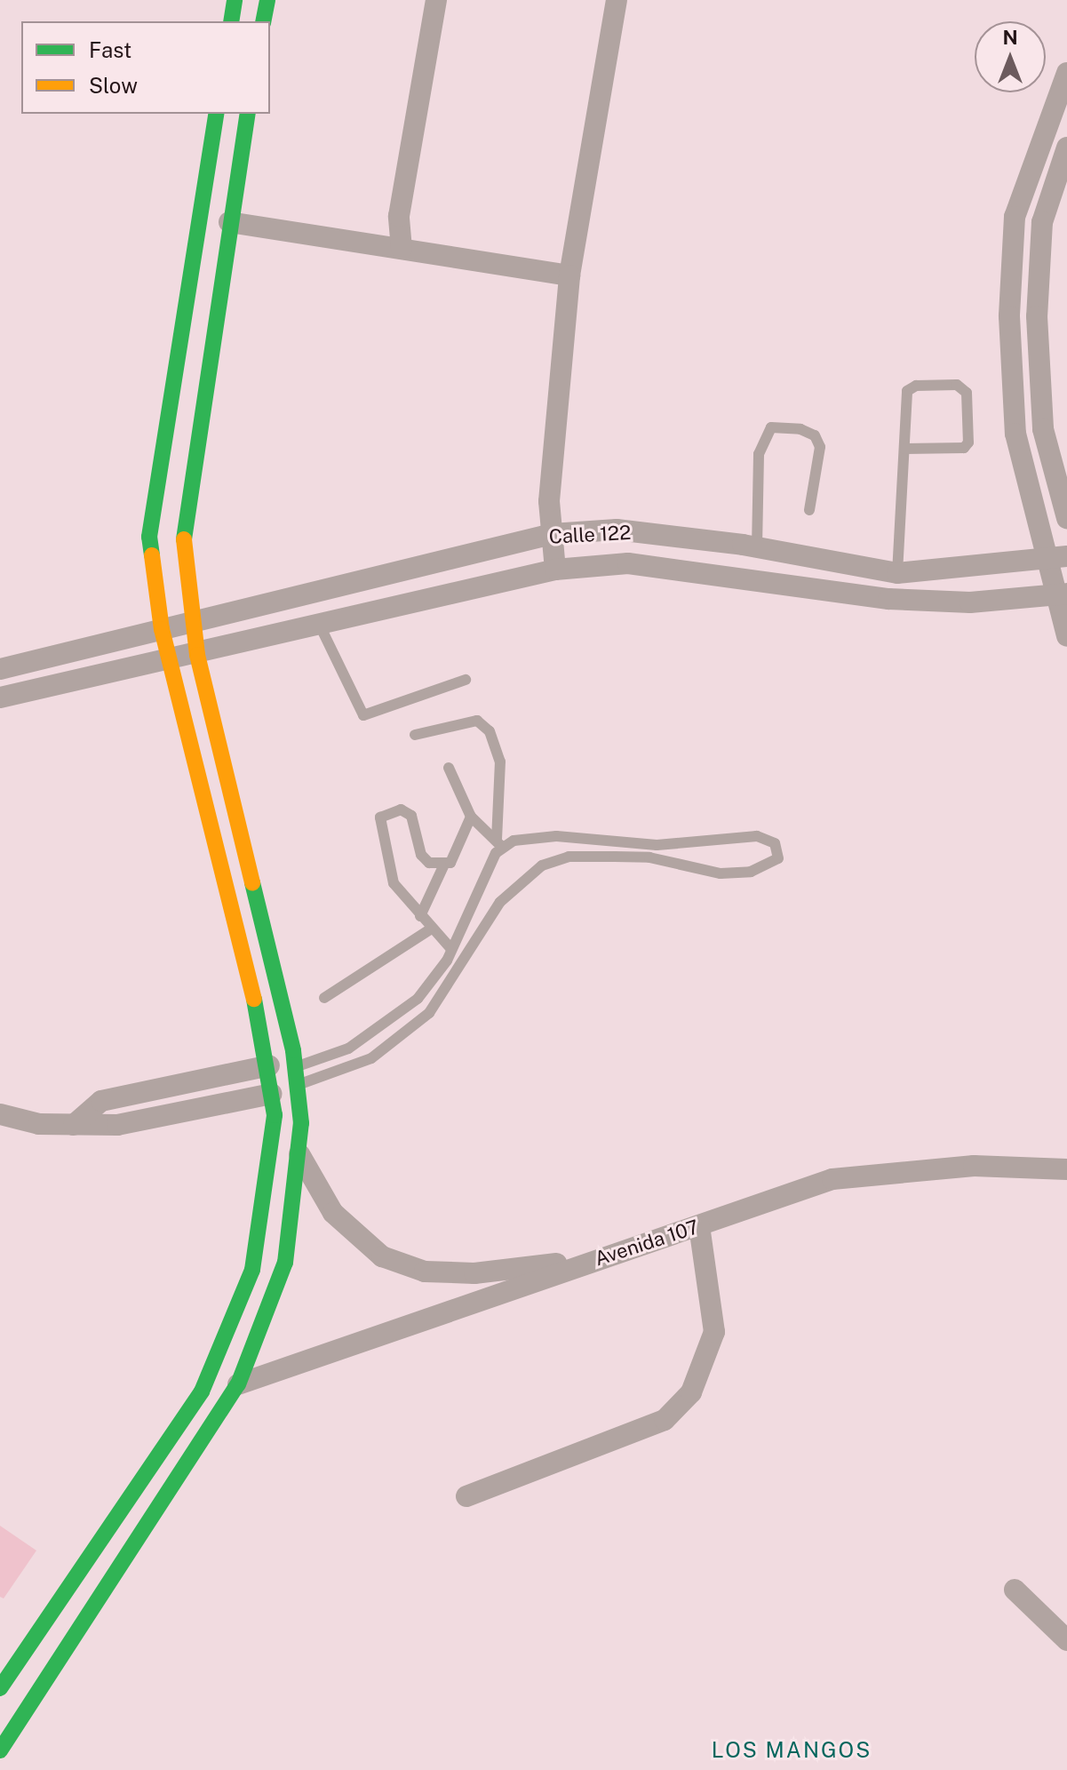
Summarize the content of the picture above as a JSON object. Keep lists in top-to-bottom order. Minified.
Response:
{"streets":{"street":["Calle 122","Avenida 107"]},"districts":["LOS MANGOS"],"legend":["Fast","Slow"],"north":"top"}
